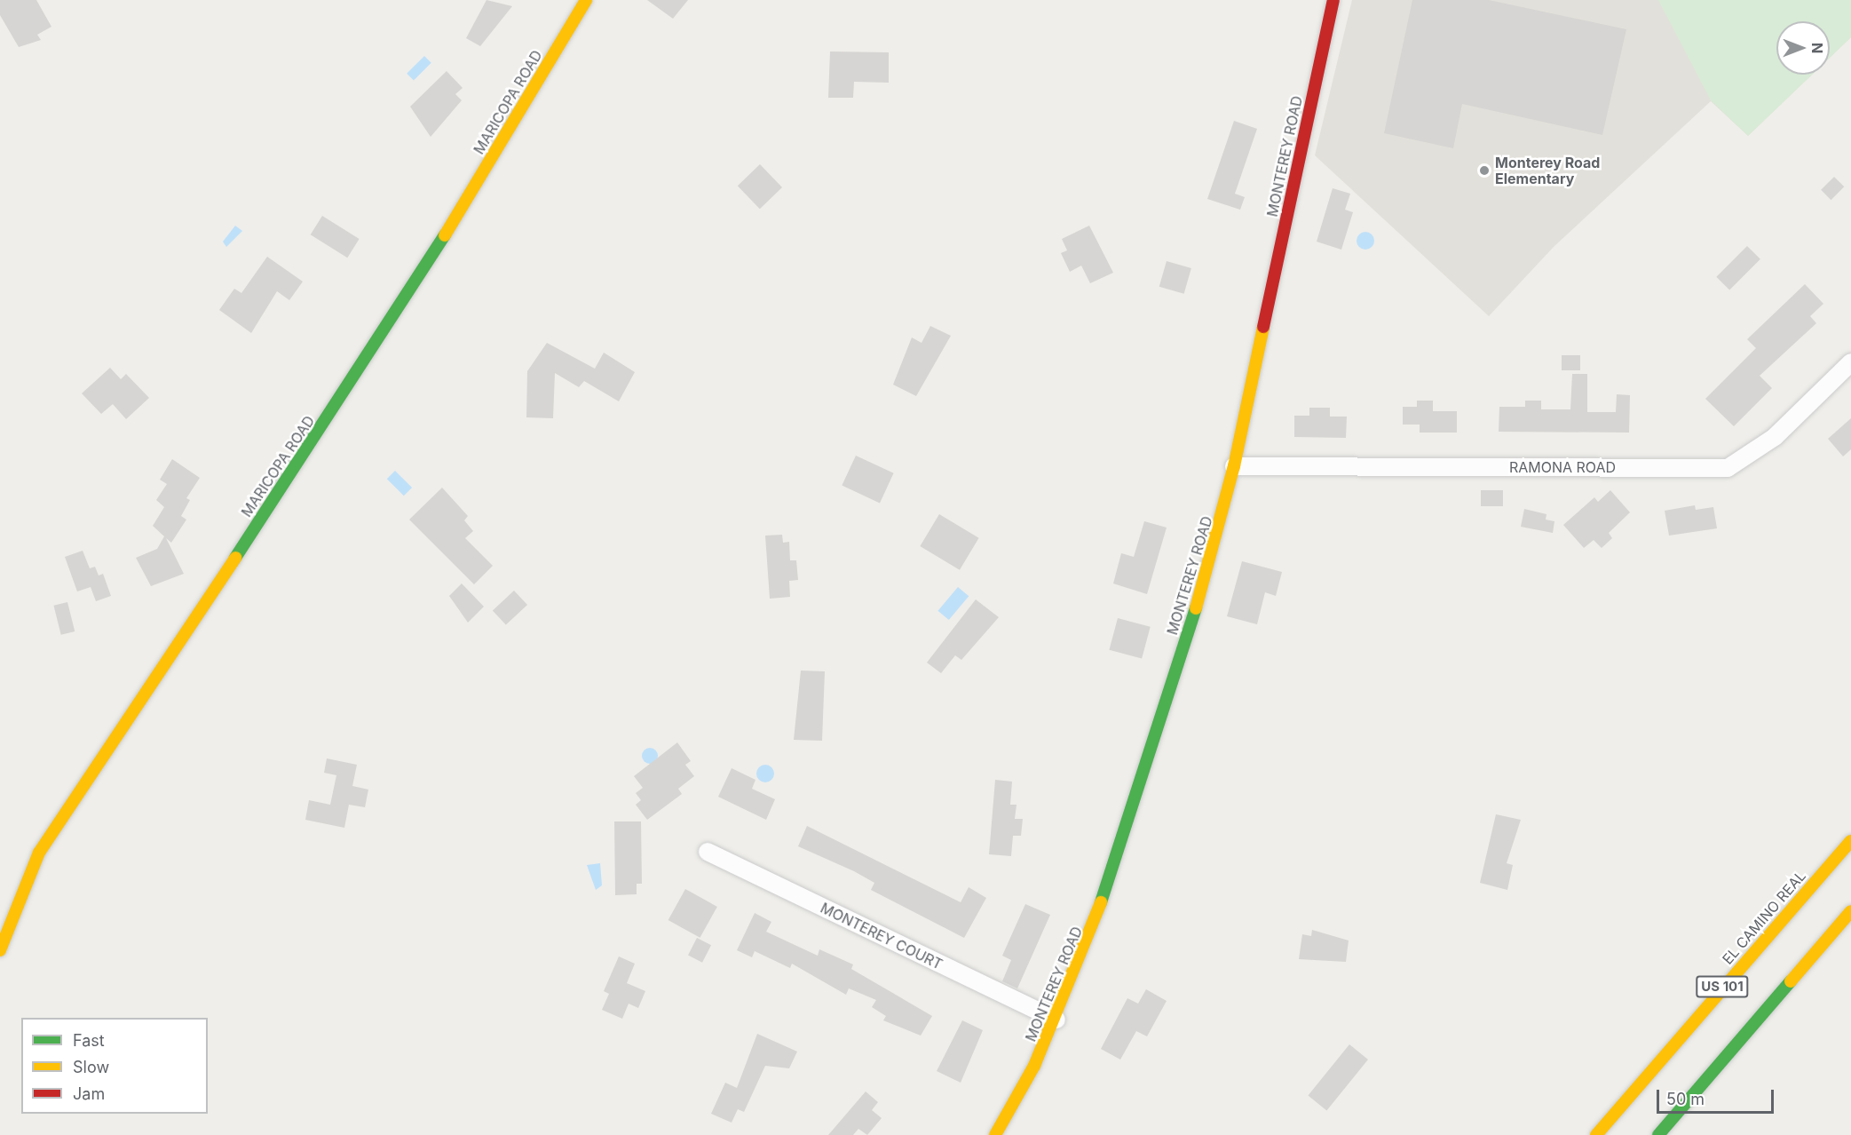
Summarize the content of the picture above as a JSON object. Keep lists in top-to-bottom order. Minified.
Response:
{"streets":{"main road":["MARICOPA ROAD","MONTEREY ROAD","EL CAMINO REAL","US 101"],"street":["RAMONA ROAD","MONTEREY COURT"]},"crossings":[["MONTEREY ROAD","RAMONA ROAD"],["MONTEREY ROAD","MONTEREY COURT"]],"places":["Monterey Road Elementary"],"legend":["Fast","Slow","Jam"],"scale_bar":"50 m","north":"right"}
